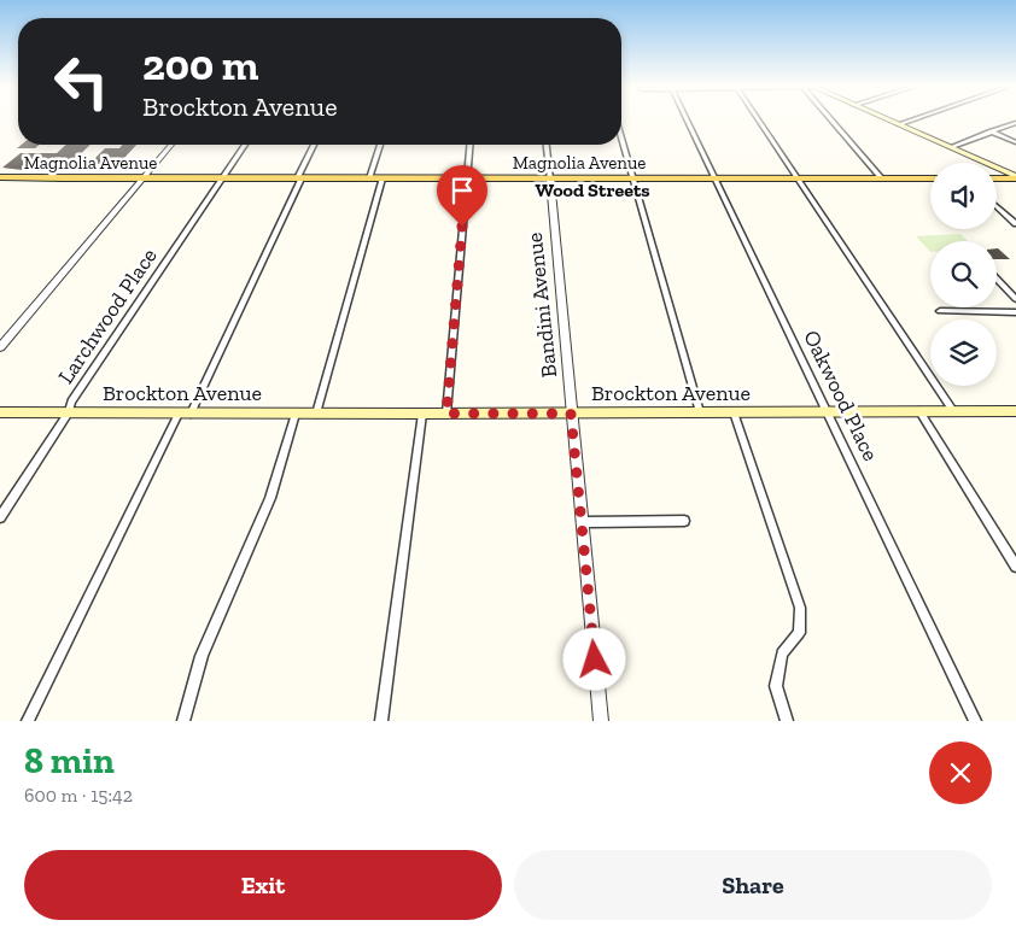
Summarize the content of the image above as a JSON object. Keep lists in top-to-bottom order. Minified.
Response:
{"streets":{"main road":["Magnolia Avenue","Brockton Avenue"],"street":["Bandini Avenue","Larchwood Place","Oakwood Place"]},"crossings":[["Magnolia Avenue","Bandini Avenue"],["Magnolia Avenue","Larchwood Place"],["Magnolia Avenue","Oakwood Place"],["Bandini Avenue","Brockton Avenue"],["Larchwood Place","Brockton Avenue"],["Brockton Avenue","Oakwood Place"]],"districts":["Wood Streets"],"page":{"turn":["200 m","Brockton Avenue"],"heading":["8 min","600 m · 15:42"],"buttons":["Exit","Share"]}}
